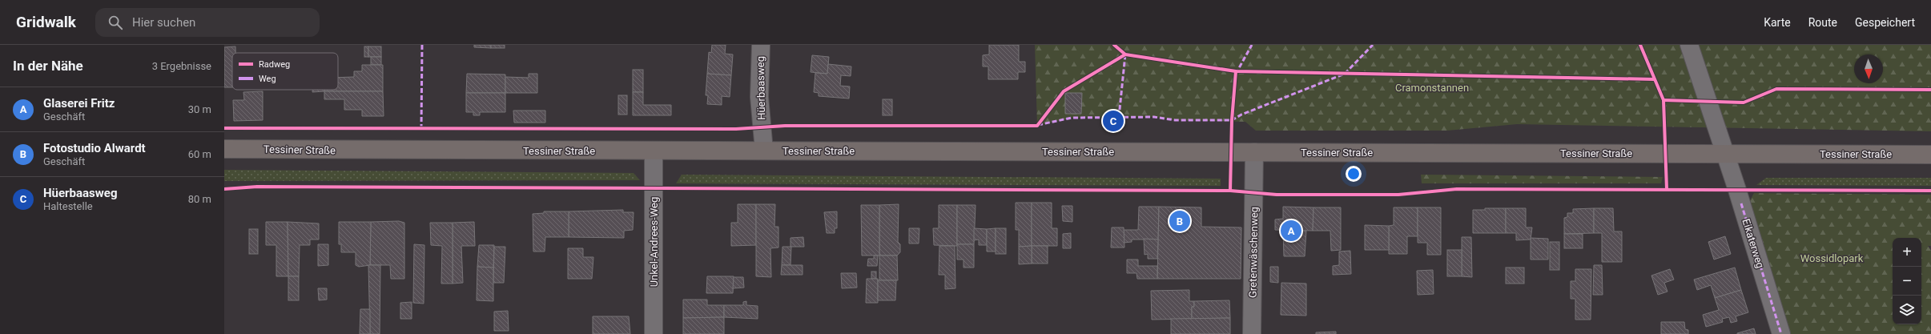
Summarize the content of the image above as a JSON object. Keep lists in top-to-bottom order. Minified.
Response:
{"streets":{"main road":["Tessiner Straße"],"street":["Hüerbaasweg","Unkel-Andrees-Weg","Eikaterweg","Gretenwäschenweg"]},"crossings":[["Hüerbaasweg","Tessiner Straße"],["Tessiner Straße","Unkel-Andrees-Weg"],["Tessiner Straße","Eikaterweg"],["Tessiner Straße","Gretenwäschenweg"]],"parks":["Cramonstannen","Wossidlopark"],"legend":["Radweg","Weg"],"north":"bottom","page":{"header":"Gridwalk","search":"Hier suchen","nav":["Karte","Route","Gespeichert"],"heading":["In der Nähe","3 Ergebnisse"],"list":[{"mark":"A","name":"Glaserei Fritz","note":"Geschäft","value":"30 m"},{"mark":"B","name":"Fotostudio Alwardt","note":"Geschäft","value":"60 m"},{"mark":"C","name":"Hüerbaasweg","note":"Haltestelle","value":"80 m"}],"pins":["C","B","A"],"map_buttons":["+","−"]}}
